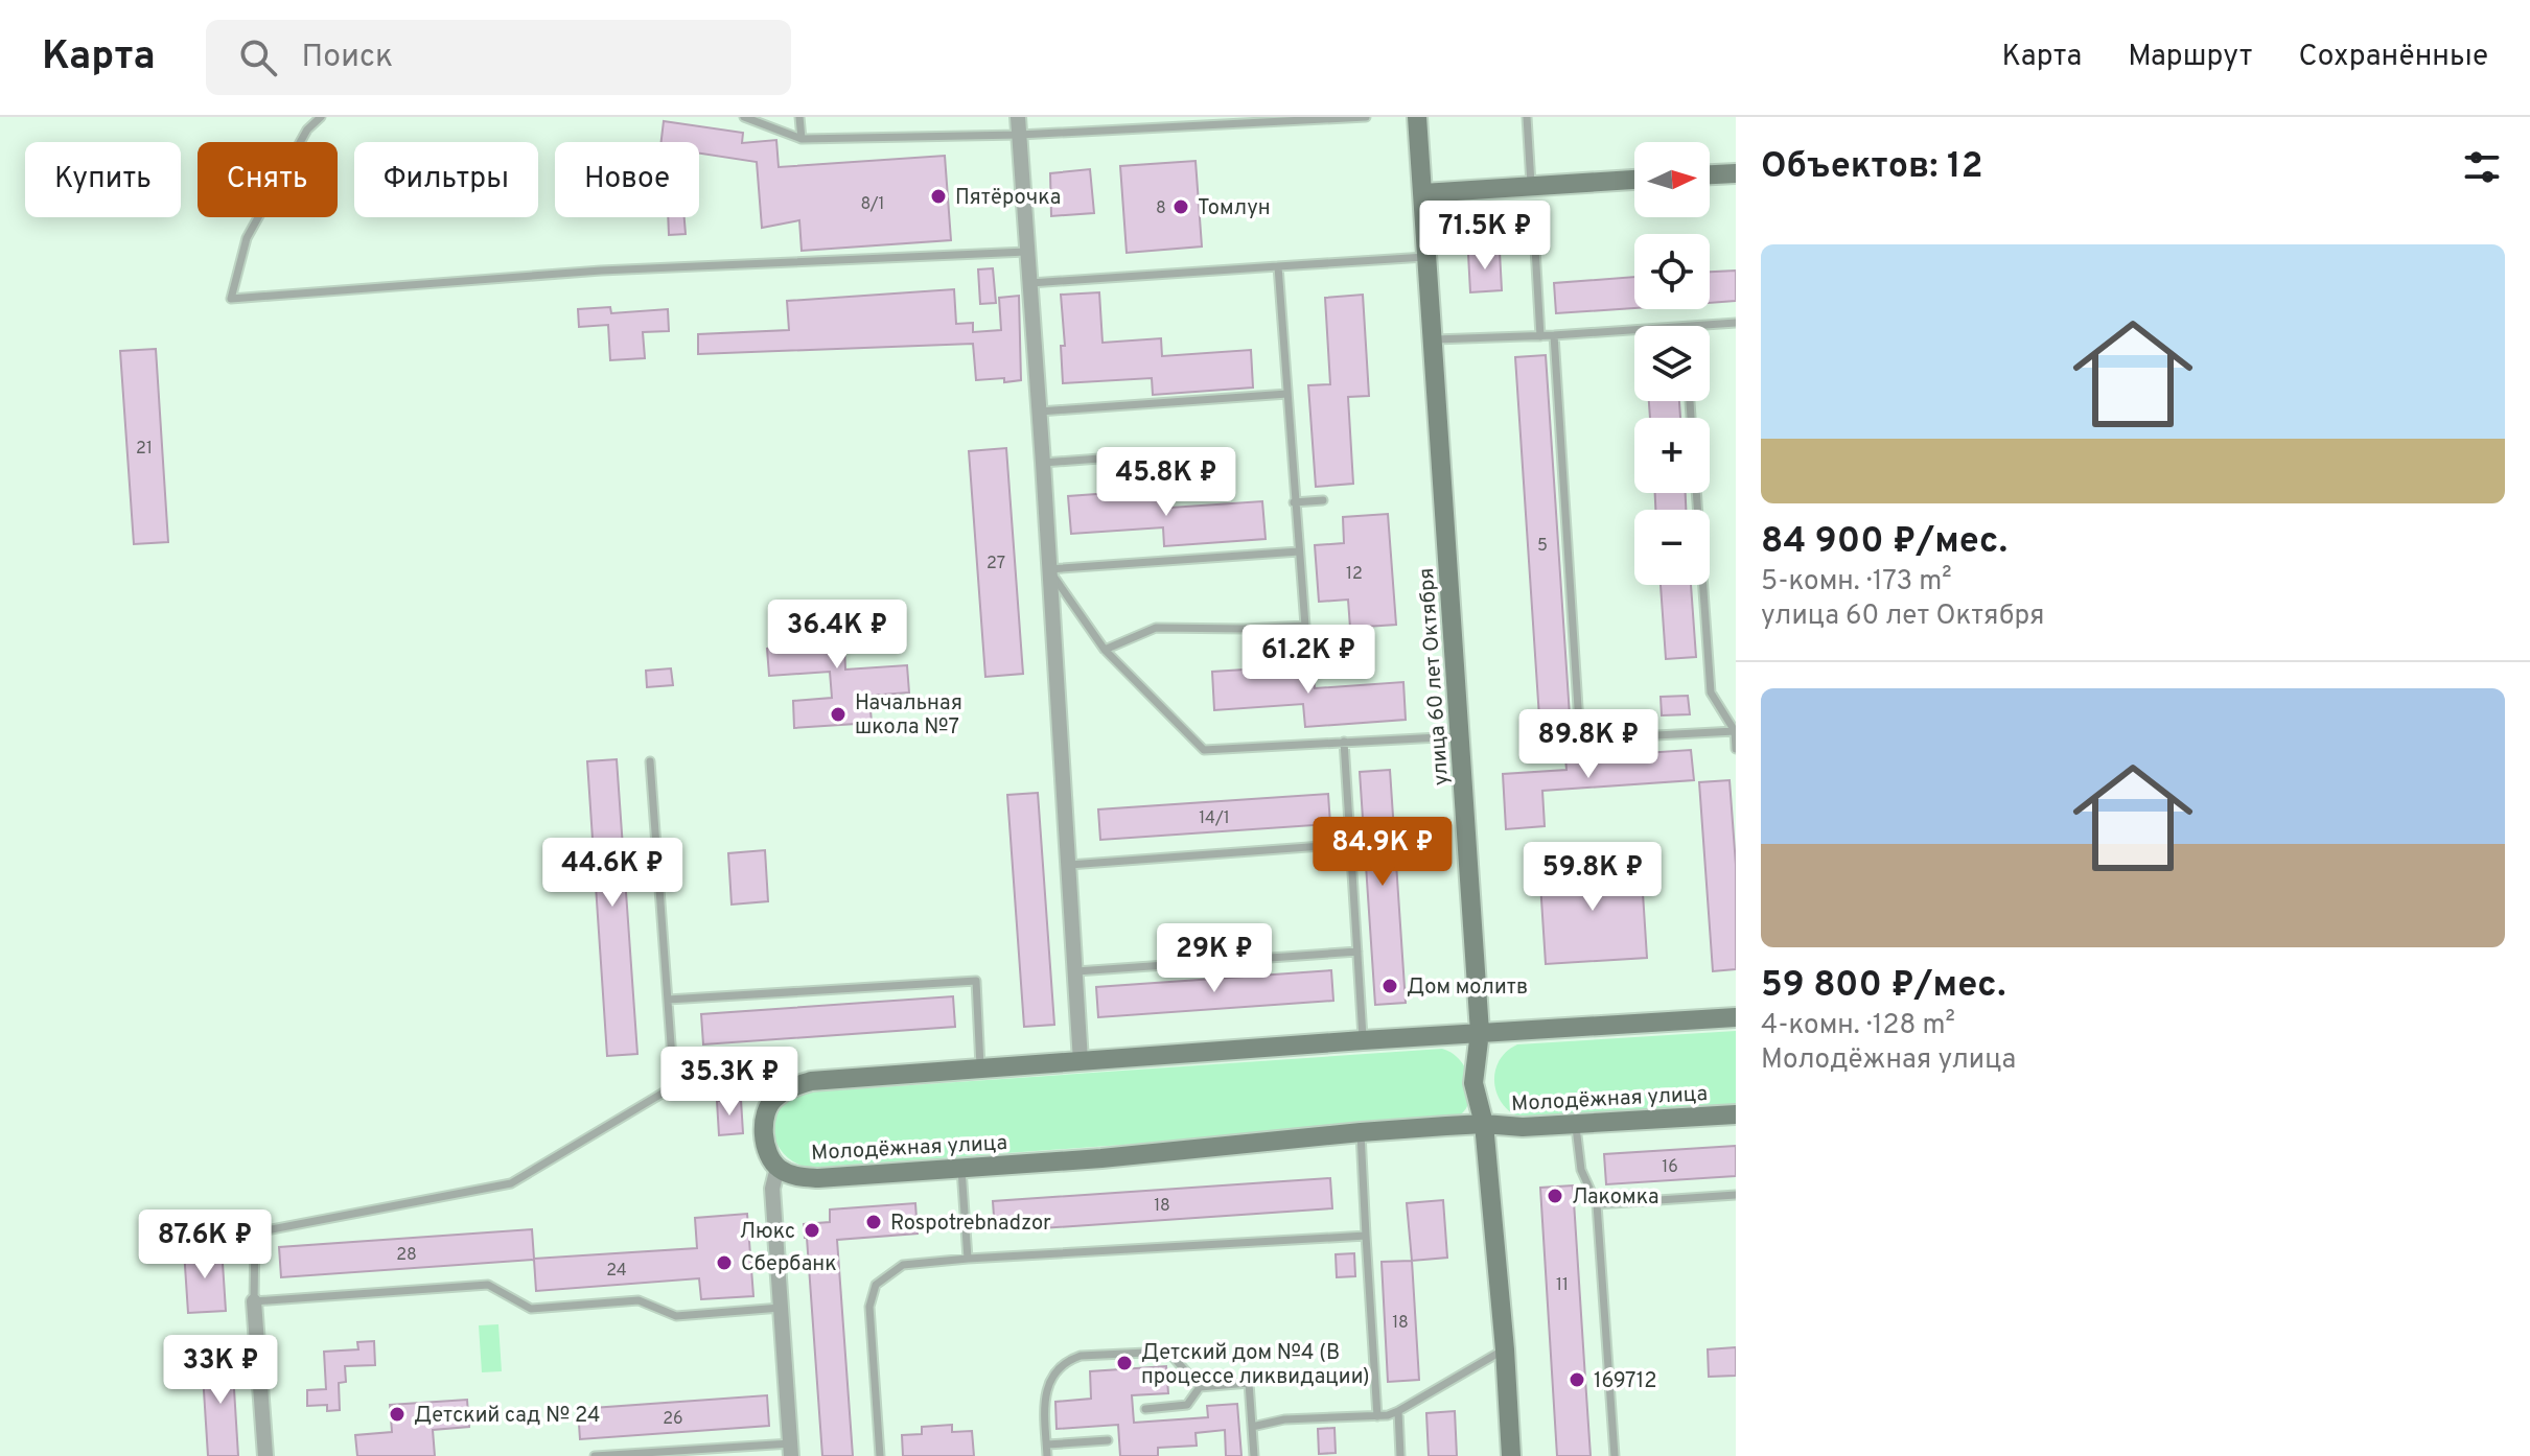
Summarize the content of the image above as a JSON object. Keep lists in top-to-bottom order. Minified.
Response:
{"streets":{"main road":["улица 60 лет Октября","Молодёжная улица"]},"crossings":[["улица 60 лет Октября","Молодёжная улица"]],"places":["Пятёрочка","Томлун","Начальная школа №7","Дом молитв","Лакомка","Rospotrebnadzor","Люкс","Сбербанк","Детский дом №4 (В процессе ликвидации)","169712","Детский сад № 24"],"house_numbers":["8/1","8","21","5","27","12","14/1","16","18","28","24","11","18","26"],"north":"right","page":{"header":"Карта","search":"Поиск","nav":["Карта","Маршрут","Сохранённые"],"heading":"Объектов: 12","map_buttons":["+","−"],"chip":["Купить","Снять","Фильтры","Новое"],"price":["71.5K ₽","45.8K ₽","36.4K ₽","61.2K ₽","89.8K ₽","84.9K ₽","44.6K ₽","59.8K ₽","29K ₽","35.3K ₽","87.6K ₽","33K ₽"],"list":[{"name":"84 900 ₽/мес.","note":"5-комн. · 173 m² · улица 60 лет Октября"},{"name":"59 800 ₽/мес.","note":"4-комн. · 128 m² · Молодёжная улица"}]}}
